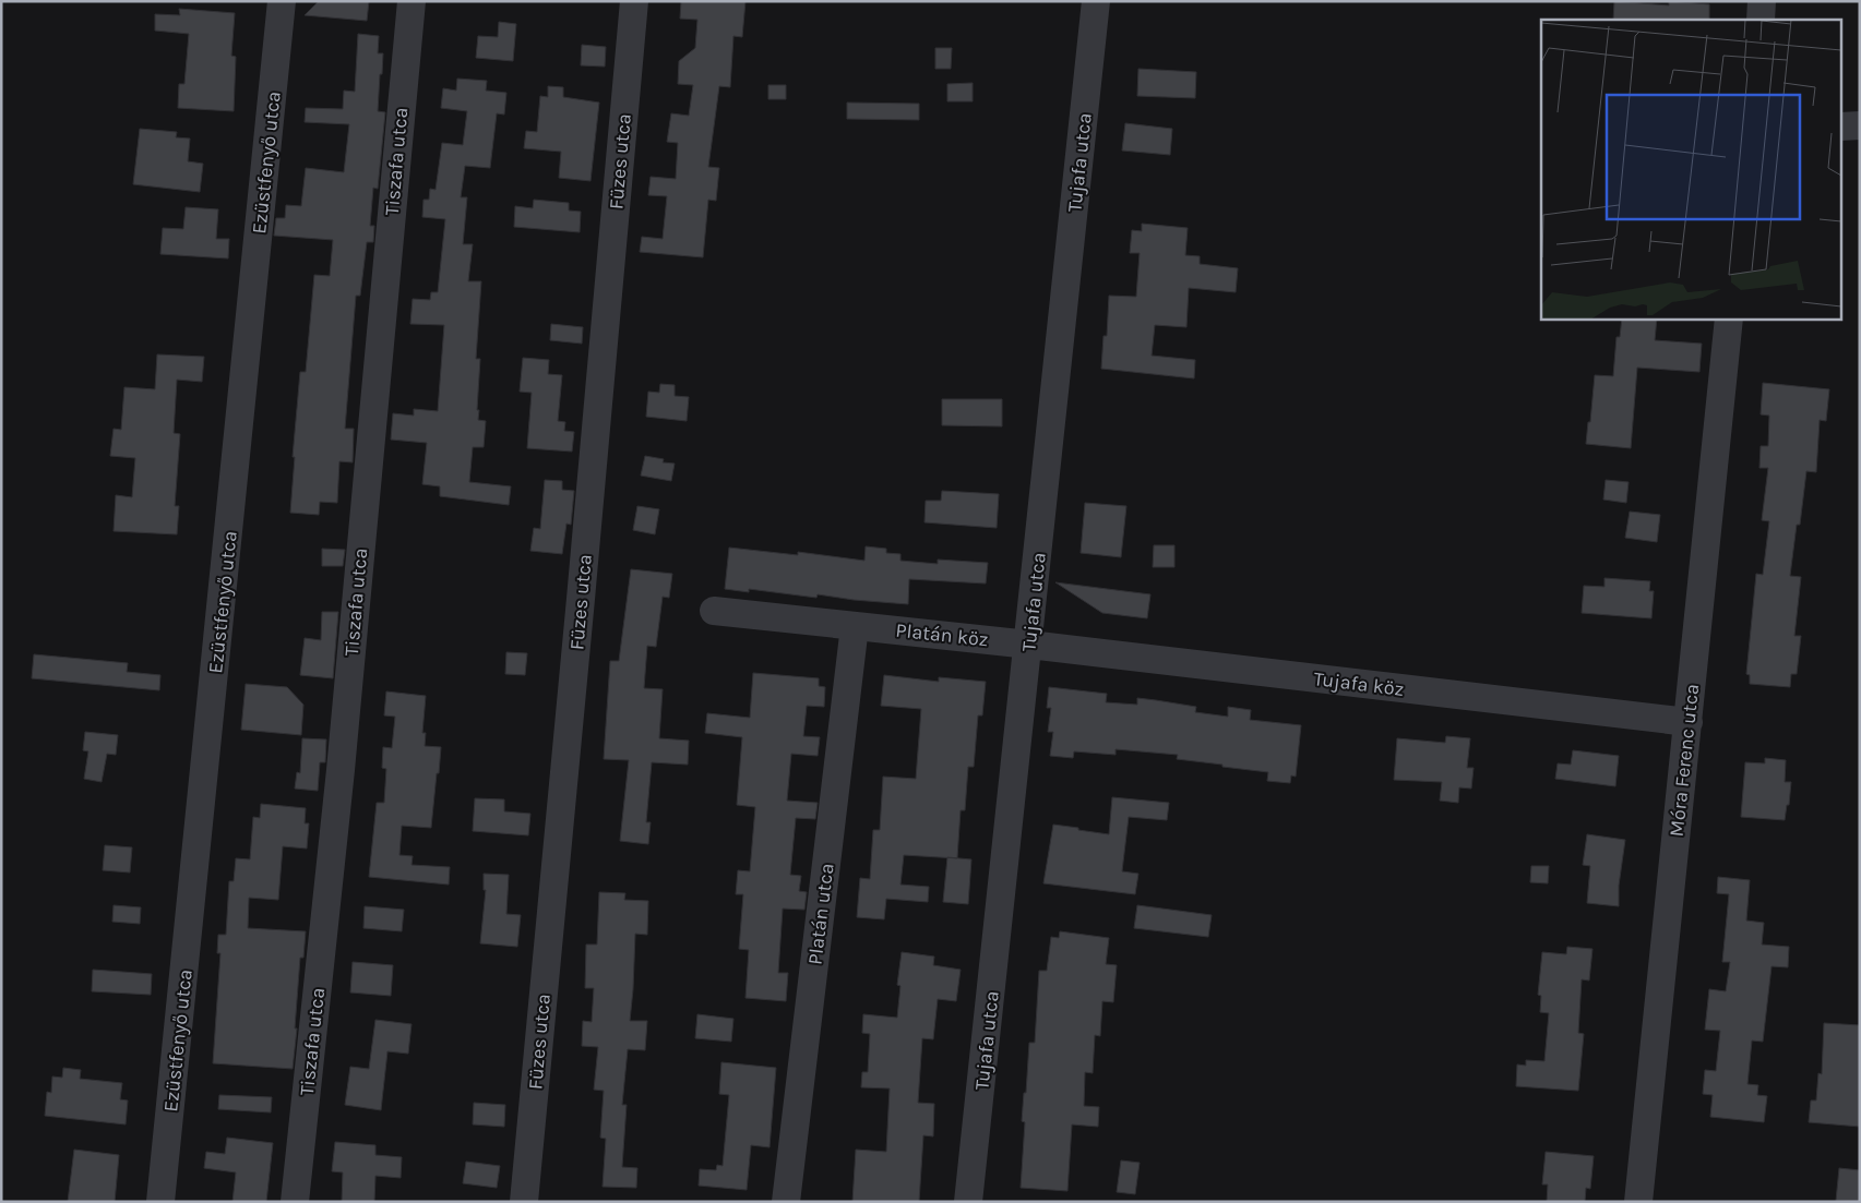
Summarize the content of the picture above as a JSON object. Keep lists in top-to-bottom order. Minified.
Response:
{"streets":{"street":["Tiszafa utca","Füzes utca","Ezüstfenyő utca","Tujafa utca","Platán köz","Tujafa köz","Móra Ferenc utca","Platán utca"]},"crossings":[["Tujafa utca","Platán köz"],["Tujafa utca","Tujafa köz"],["Platán köz","Tujafa köz"],["Platán köz","Platán utca"],["Tujafa köz","Móra Ferenc utca"]]}
